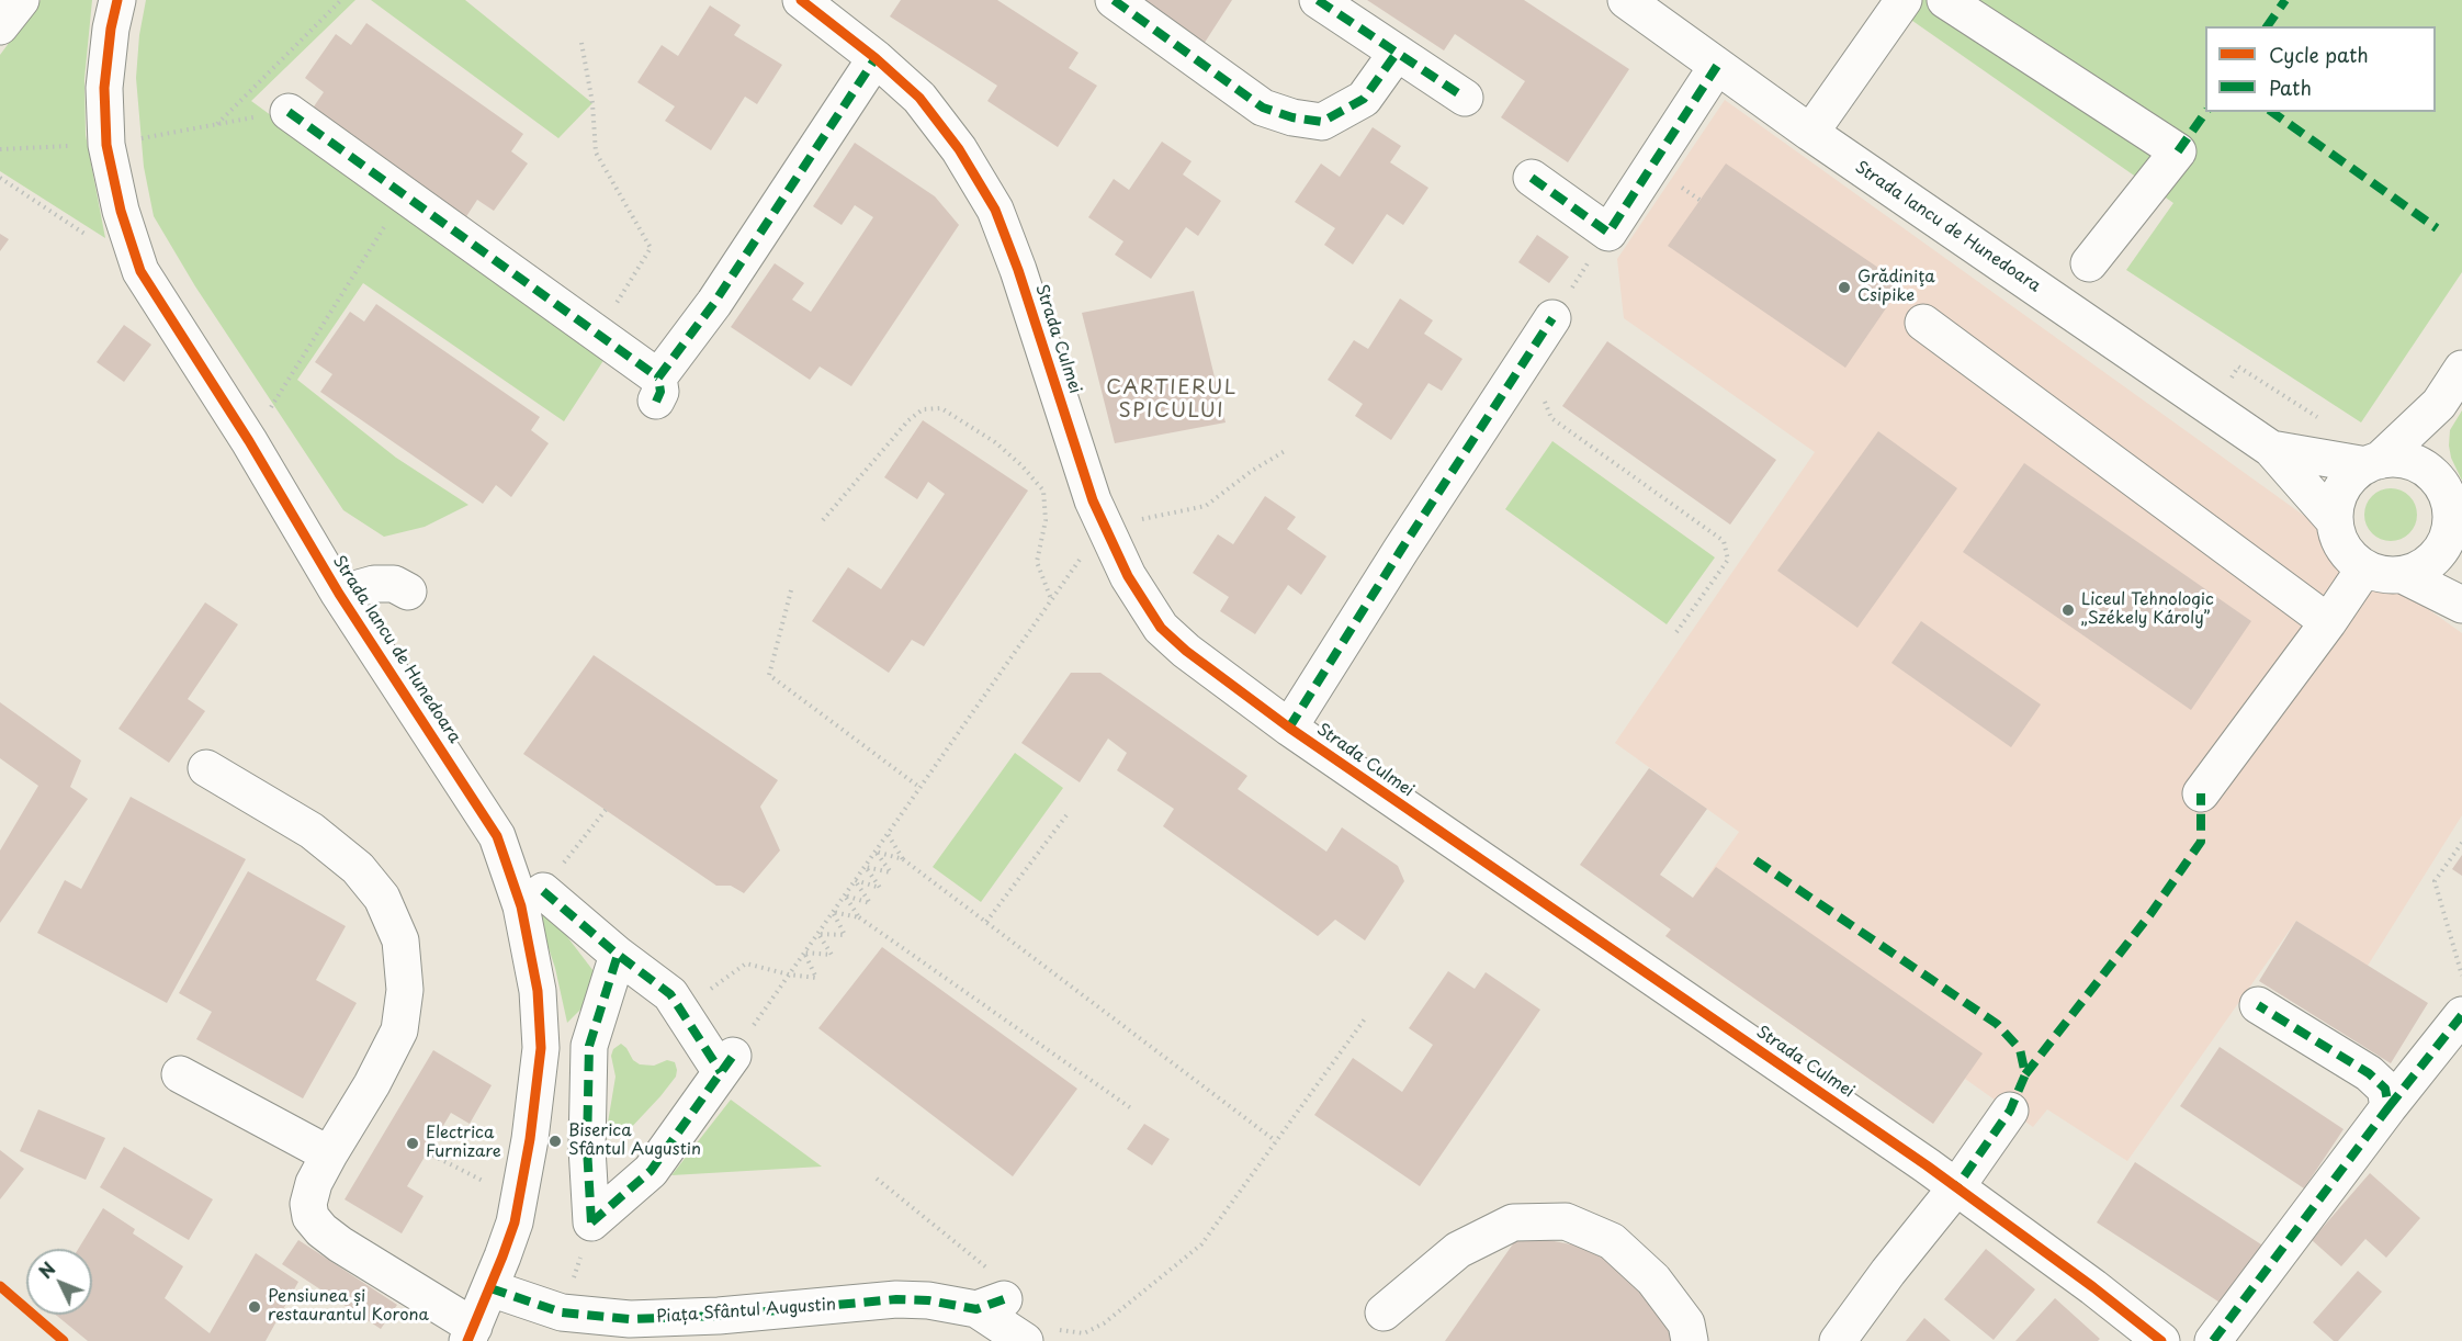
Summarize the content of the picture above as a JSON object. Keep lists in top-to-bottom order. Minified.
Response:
{"streets":{"street":["Strada Iancu de Hunedoara","Strada Culmei","Piața Sfântul Augustin"]},"crossings":[["Strada Iancu de Hunedoara","Piața Sfântul Augustin"]],"districts":["CARTIERUL SPICULUI"],"places":["Grădiniţa Csipike","Liceul Tehnologic „Székely Károly”","Biserica Sfântul Augustin","Electrica Furnizare","Pensiunea și restaurantul Korona"],"legend":["Cycle path","Path"],"north":"top left"}
